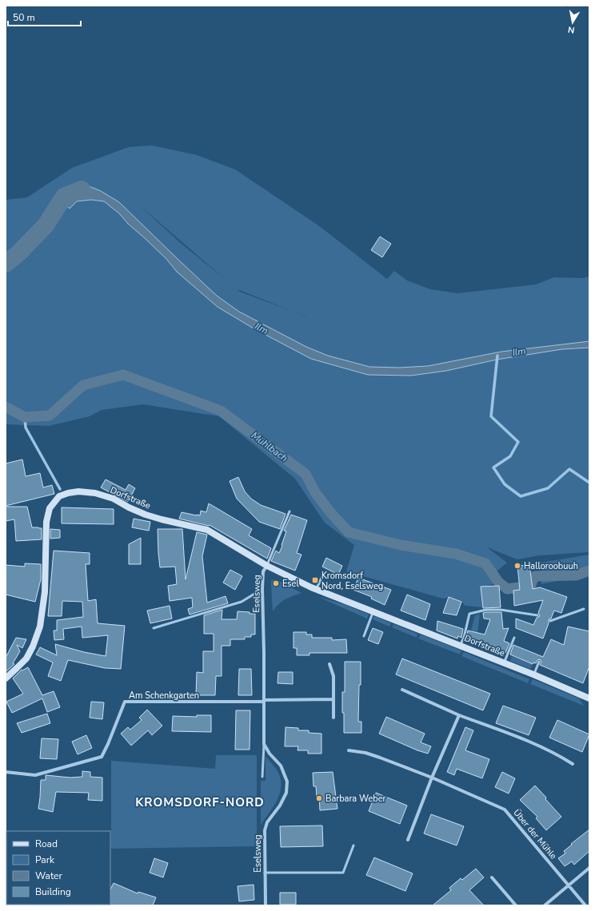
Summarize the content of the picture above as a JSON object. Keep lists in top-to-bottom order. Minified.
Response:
{"streets":{"street":["Dorfstraße","Eselsweg","Am Schenkgarten","Über der Mühle"]},"crossings":[["Dorfstraße","Eselsweg"],["Eselsweg","Am Schenkgarten"]],"districts":["KROMSDORF-NORD"],"water":["Ilm","Mühlbach"],"places":{"other":["Halloroobuuh","Esel","Barbara Weber"],"transit":["Kromsdorf Nord, Eselsweg"]},"legend":["Road","Park","Water","Building"],"scale_bar":"50 m","north":"bottom"}
